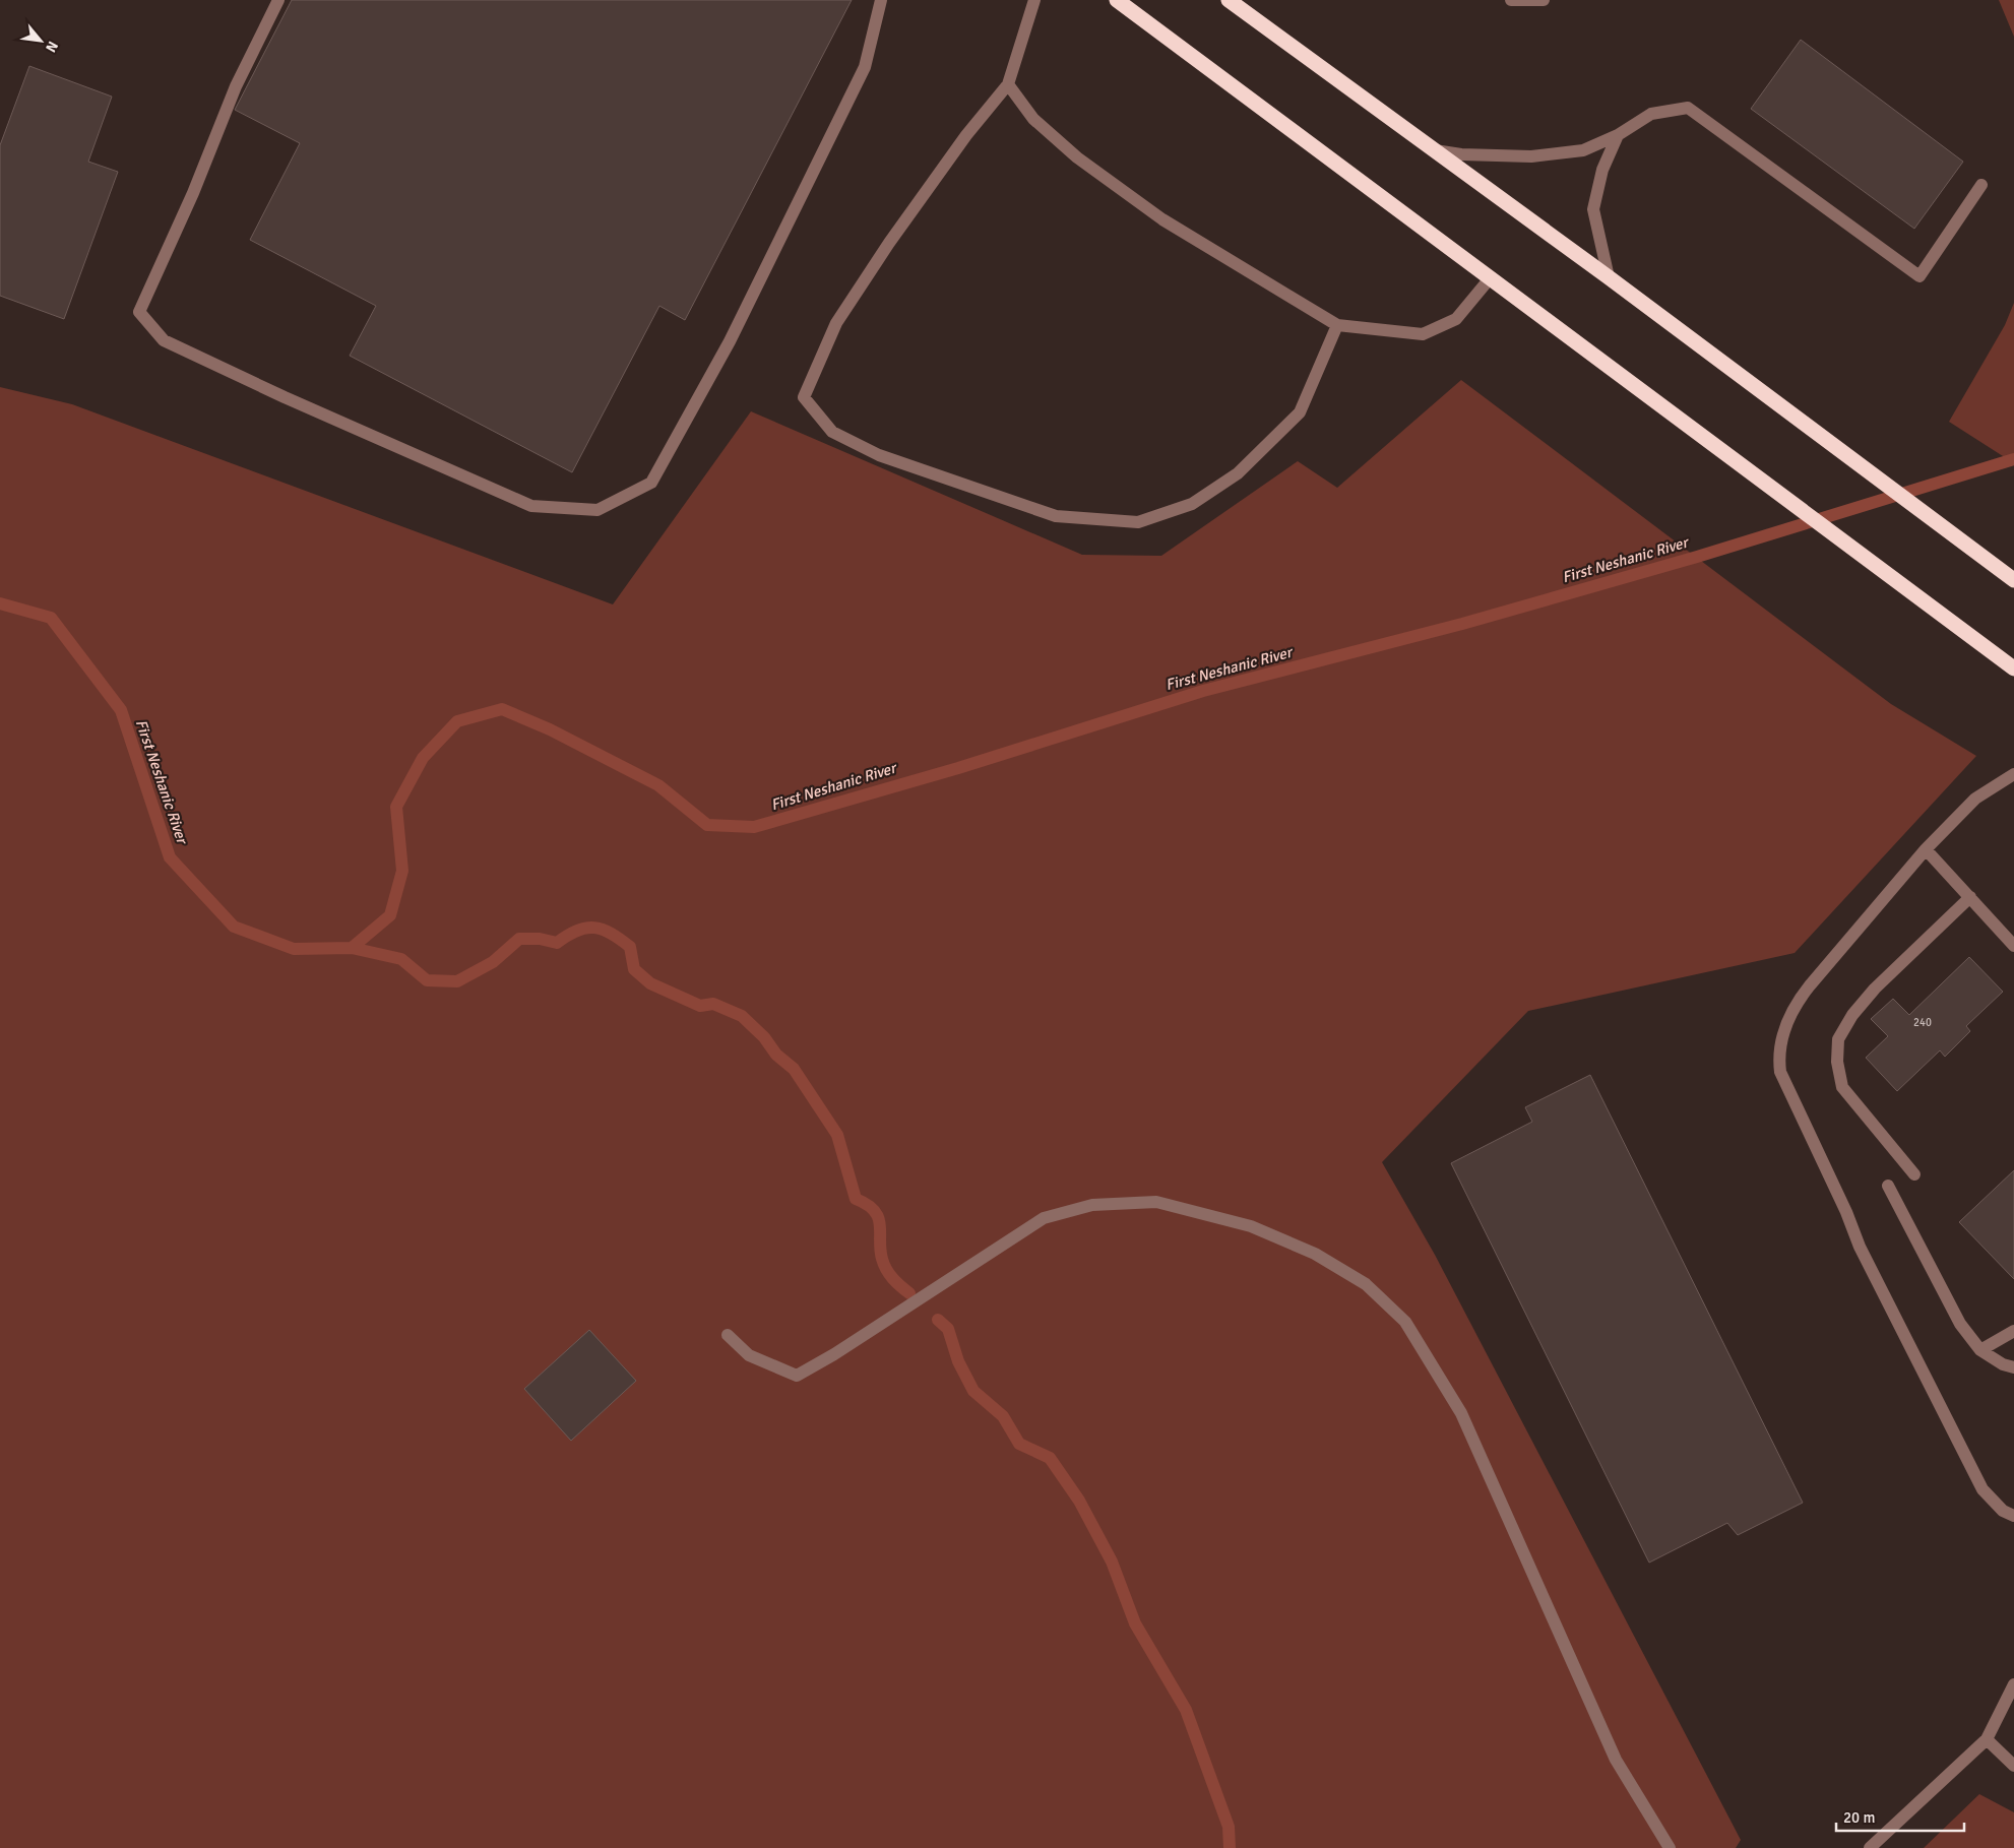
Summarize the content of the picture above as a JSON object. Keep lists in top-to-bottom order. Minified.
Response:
{"water":["First Neshanic River"],"house_numbers":["240"],"scale_bar":"20 m","north":"bottom right"}
